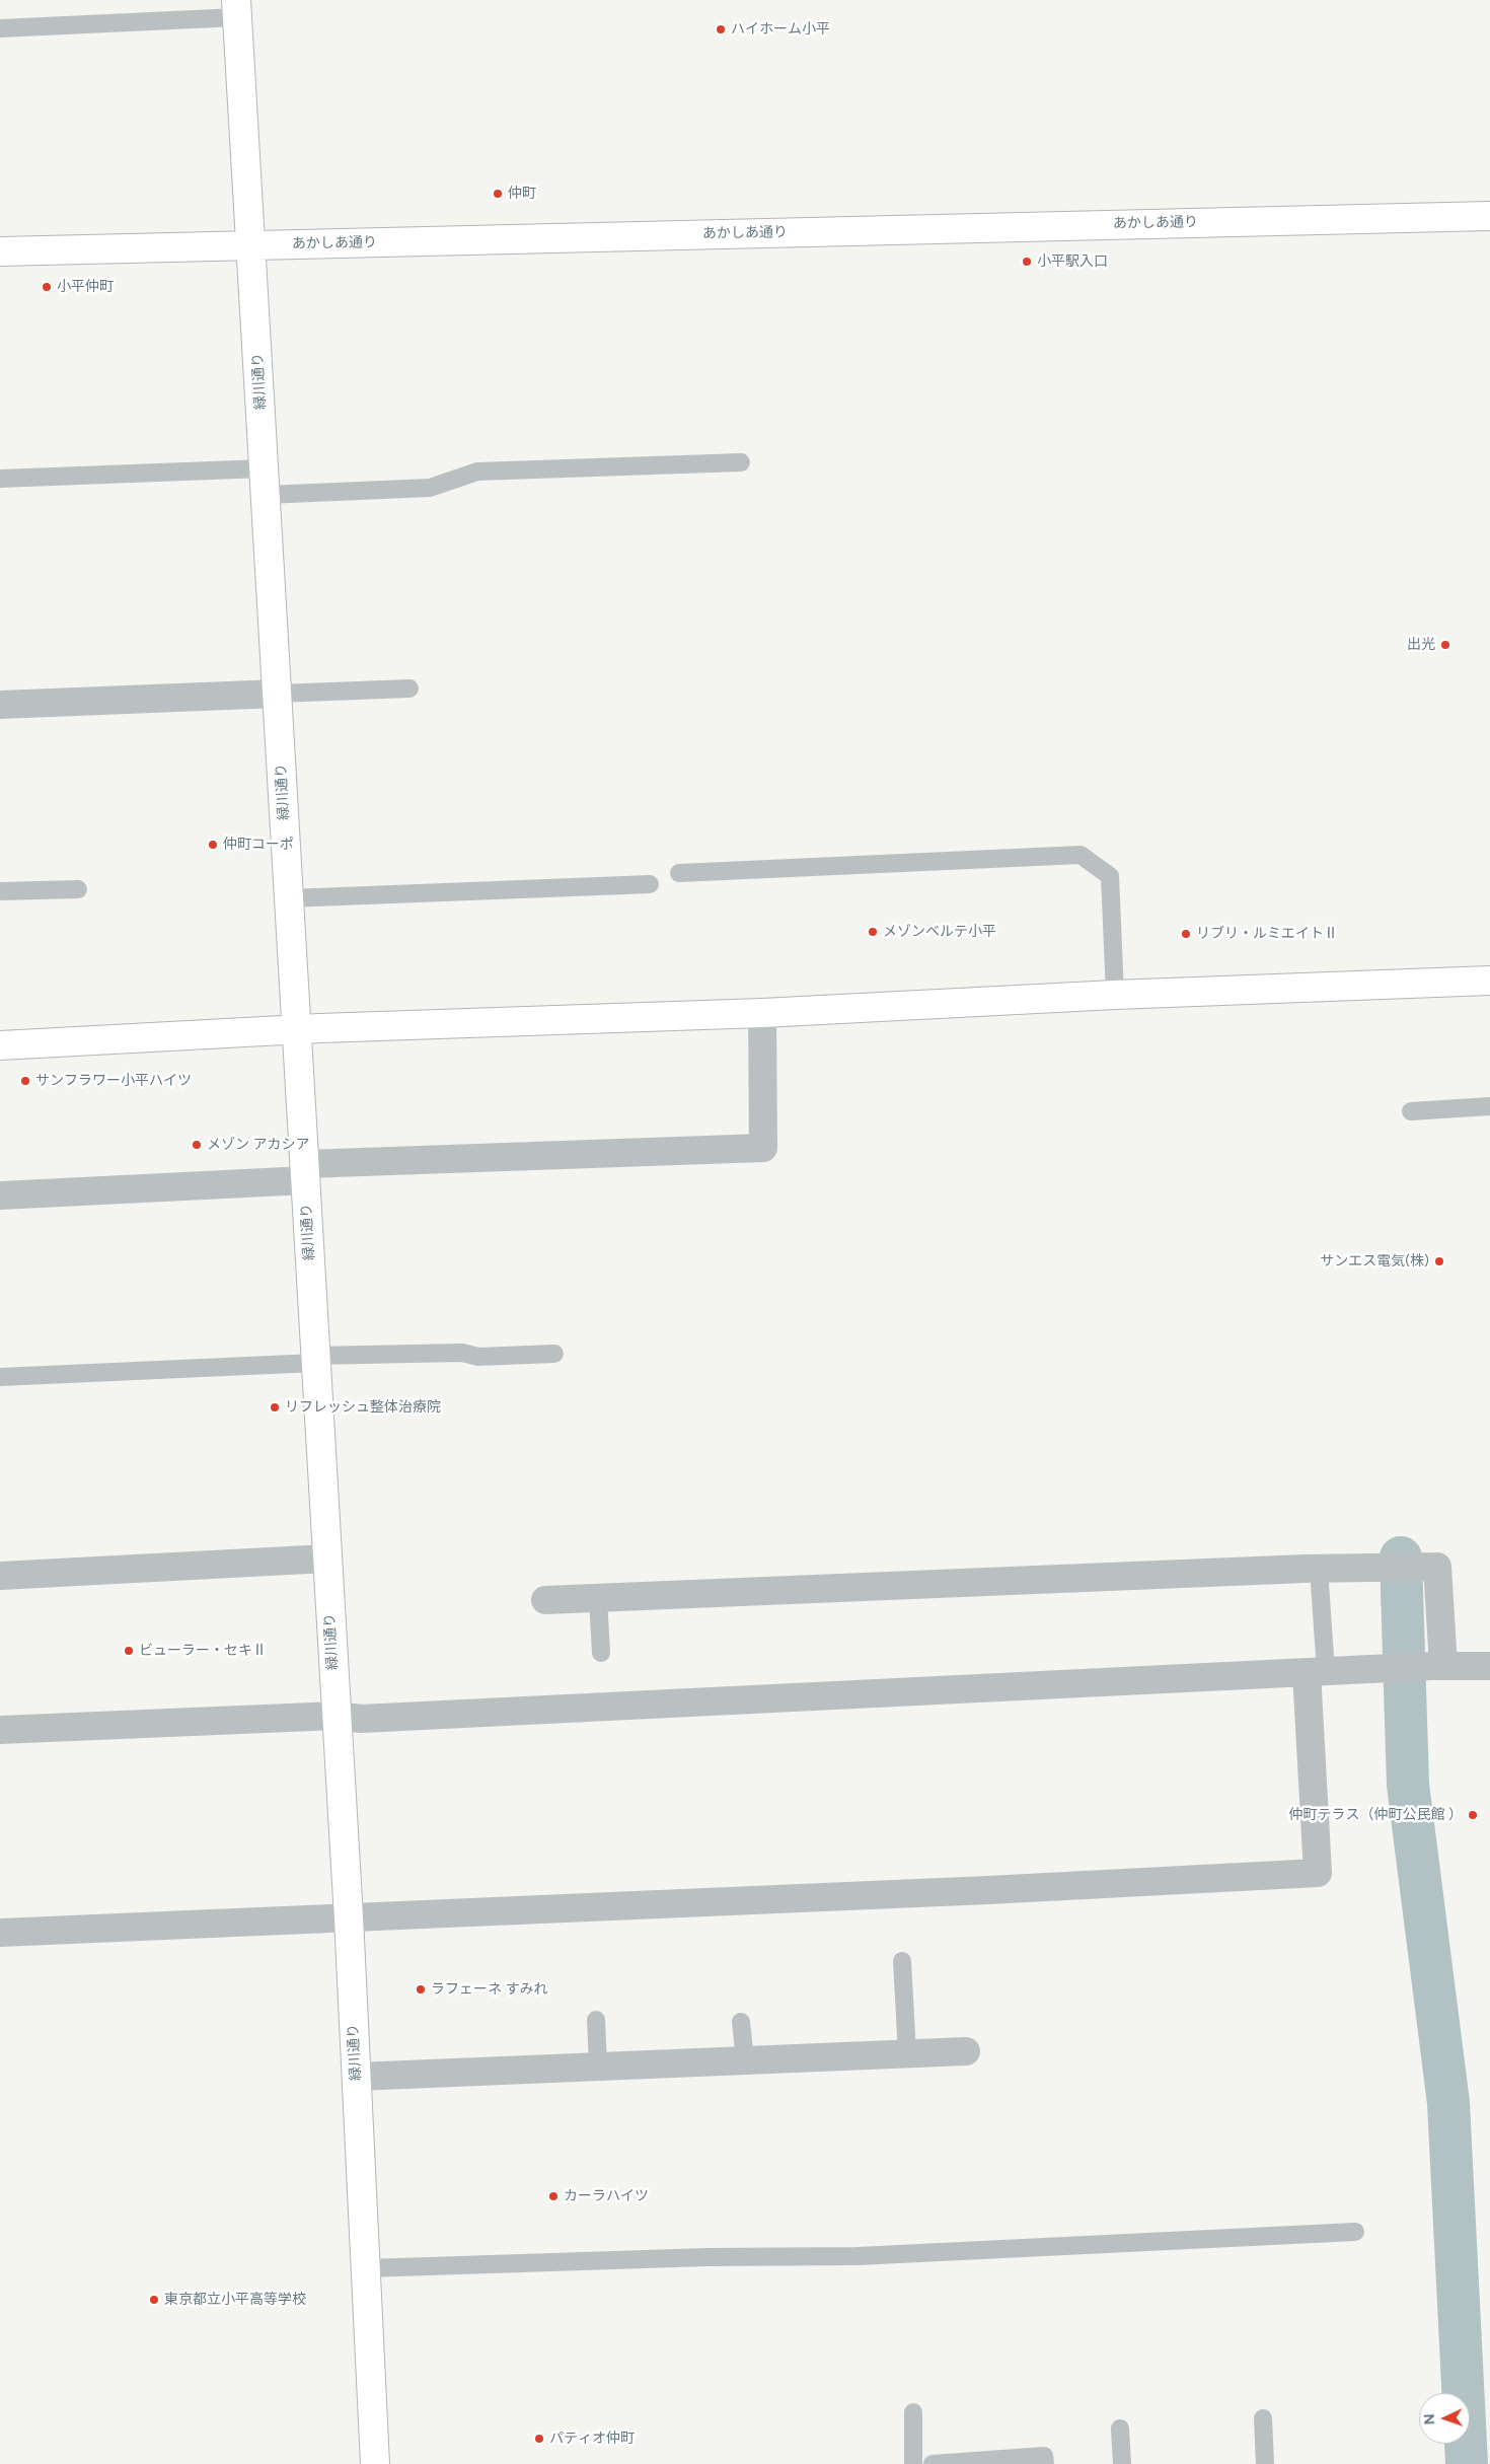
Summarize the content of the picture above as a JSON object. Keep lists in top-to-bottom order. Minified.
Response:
{"streets":{"street":["あかしあ通り","緑川通り"]},"crossings":[["あかしあ通り","緑川通り"]],"places":["ハイホーム小平","仲町","小平駅入口","小平仲町","出光","仲町コーポ","メゾンベルテ小平","リブリ・ルミエイトⅡ","サンフラワー小平ハイツ","メゾン アカシア","サンエス電気(株)","リフレッシュ整体治療院","ビューラー・セキⅡ","仲町テラス（仲町公民館 ）","ラフェーネ すみれ","カーラハイツ","東京都立小平高等学校","パティオ仲町"],"north":"left"}
